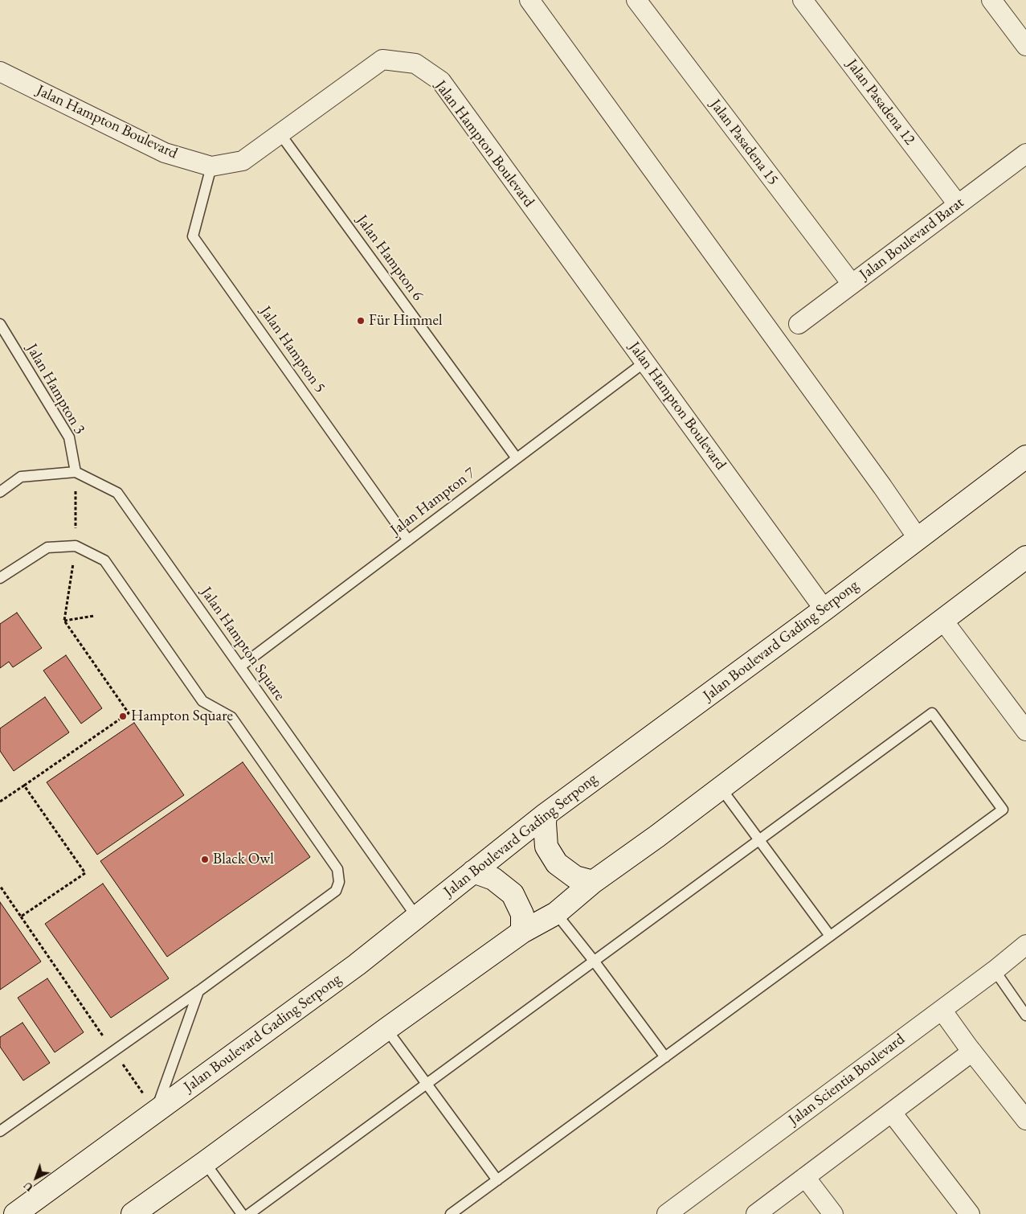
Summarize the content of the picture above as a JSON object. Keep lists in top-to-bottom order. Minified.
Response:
{"streets":{"main road":["Jalan Boulevard Gading Serpong"],"street":["Jalan Pasadena 12","Jalan Hampton Boulevard","Jalan Pasadena 15","Jalan Boulevard Barat","Jalan Scientia Boulevard"],"lane":["Jalan Hampton 6","Jalan Hampton 5","Jalan Hampton 3","Jalan Hampton 7","Jalan Hampton Square"]},"crossings":[["Jalan Pasadena 12","Jalan Boulevard Barat"],["Jalan Hampton Boulevard","Jalan Hampton 6"],["Jalan Hampton Boulevard","Jalan Hampton 5"],["Jalan Hampton Boulevard","Jalan Hampton 7"],["Jalan Hampton Boulevard","Jalan Boulevard Gading Serpong"],["Jalan Pasadena 15","Jalan Boulevard Barat"],["Jalan Hampton 6","Jalan Hampton 7"],["Jalan Hampton 5","Jalan Hampton 7"],["Jalan Hampton 3","Jalan Hampton Square"],["Jalan Hampton 7","Jalan Hampton Square"],["Jalan Boulevard Gading Serpong","Jalan Hampton Square"]],"places":["Für Himmel","Hampton Square","Black Owl"],"north":"bottom left"}
